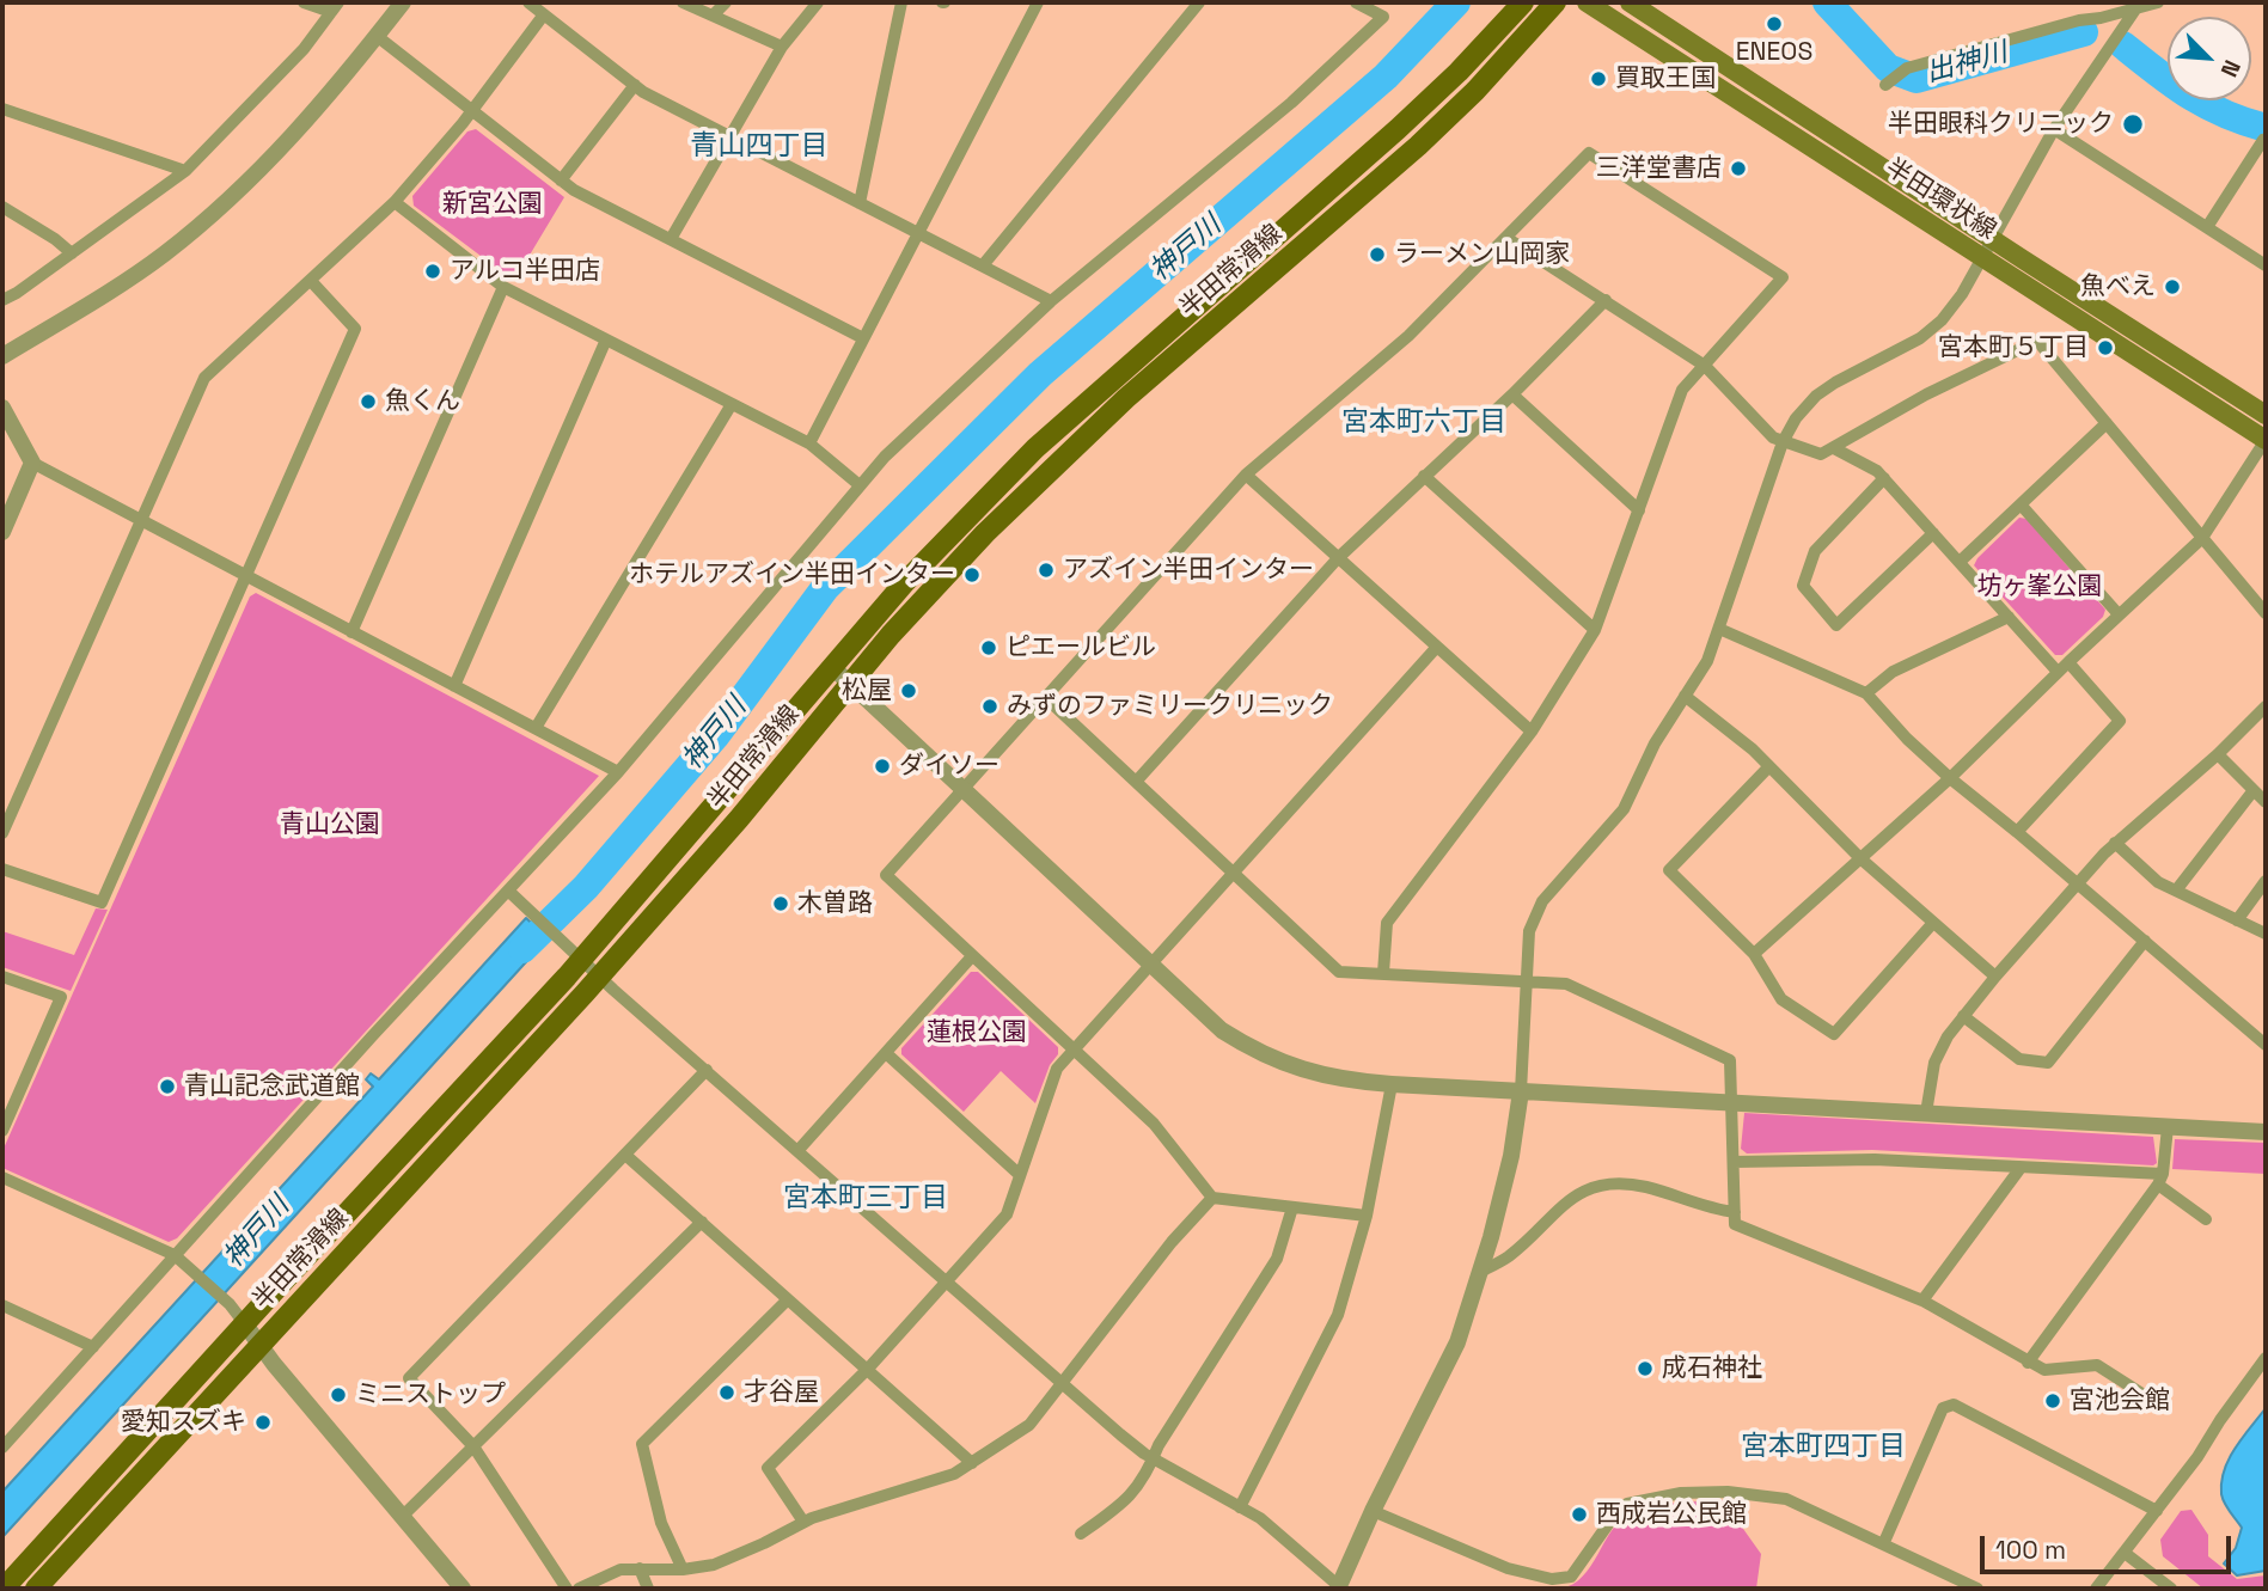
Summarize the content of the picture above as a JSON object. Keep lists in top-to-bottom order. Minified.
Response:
{"streets":{"main road":["半田環状線","半田常滑線"]},"districts":["青山四丁目","宮本町六丁目","宮本町三丁目","宮本町四丁目"],"water":["出神川","神戸川"],"parks":["新宮公園","坊ヶ峯公園","青山公園","蓮根公園"],"places":["ENEOS","買取王国","半田眼科クリニック","三洋堂書店","ラーメン山岡家","アルコ半田店","魚べえ","宮本町５丁目","魚くん","アズイン半田インター","ホテルアズイン半田インター","ピエールビル","松屋","みずのファミリークリニック","ダイソー","木曽路","青山記念武道館","成石神社","才谷屋","ミニストップ","宮池会館","愛知スズキ","西成岩公民館"],"scale_bar":"100 m","north":"bottom right"}
